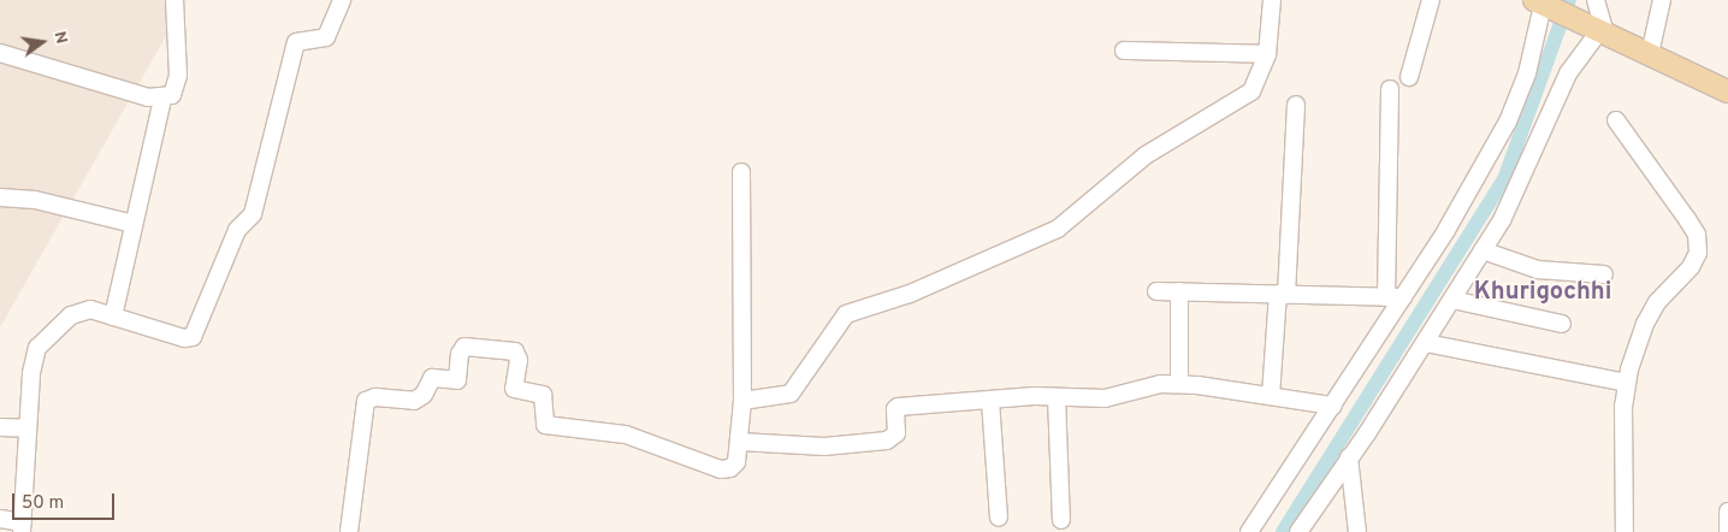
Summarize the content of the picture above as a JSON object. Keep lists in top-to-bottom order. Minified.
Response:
{"districts":["Khurigochhi"],"scale_bar":"50 m","north":"right"}
